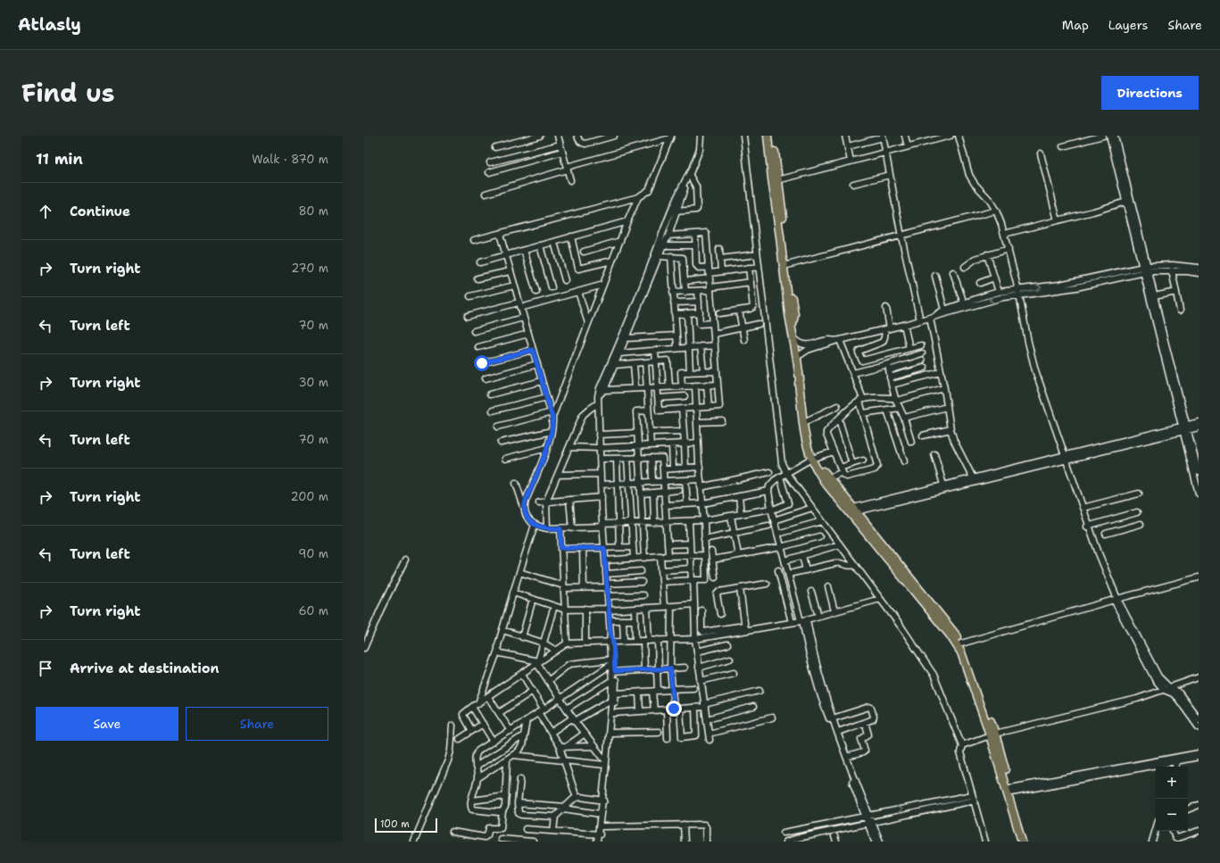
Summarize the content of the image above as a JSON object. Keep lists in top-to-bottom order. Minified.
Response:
{"scale_bar":"100 m","page":{"header":"Atlasly","nav":["Map","Layers","Share"],"title":"Find us","buttons":["Directions",["Save","Share"]],"heading":["11 min","Walk · 870 m"],"list":[["Continue","80 m"],["Turn right","270 m"],["Turn left","70 m"],["Turn right","30 m"],["Turn left","70 m"],["Turn right","200 m"],["Turn left","90 m"],["Turn right","60 m"],"Arrive at destination"],"map_buttons":["+","−"],"scale":"100 m"}}
